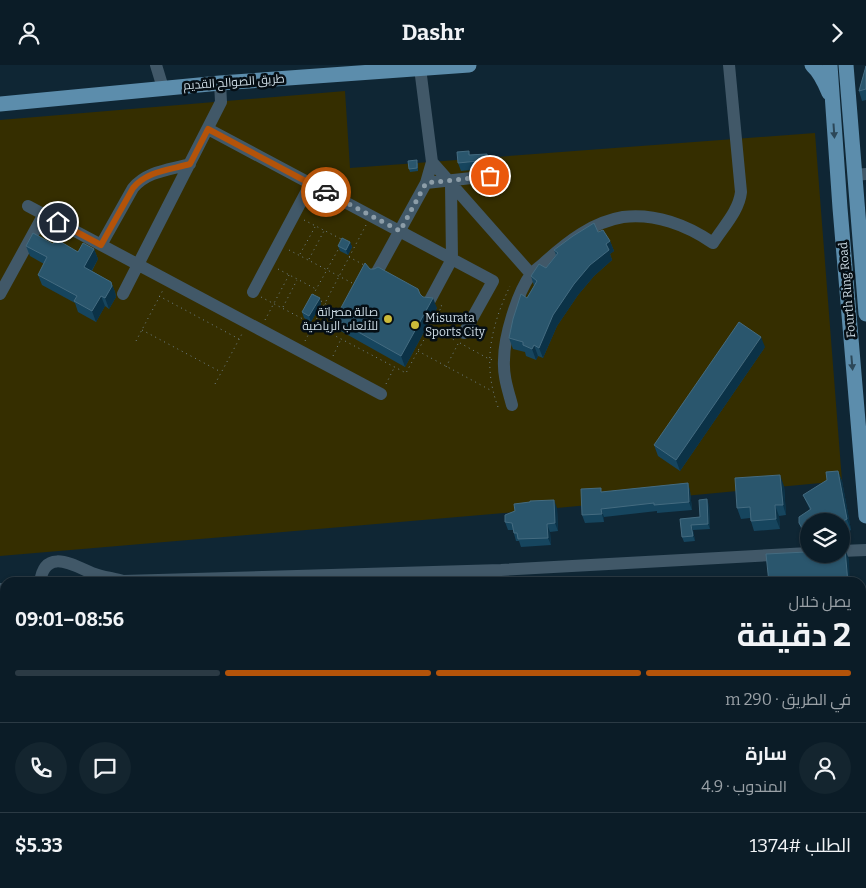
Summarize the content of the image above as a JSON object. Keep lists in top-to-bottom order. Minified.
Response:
{"streets":{"main road":["طريق الصوالح القديم","Fourth Ring Road"]},"places":["صالة مصراتة للألعاب الرياضية","Misurata Sports City"],"page":{"header":"Dashr","heading":["2 دقيقة","يصل خلال","08:56–09:01"],"panel":["سارة","المندوب · 4.9","الطلب #1374","$5.33"],"bar":"في الطريق · 290 m"}}
